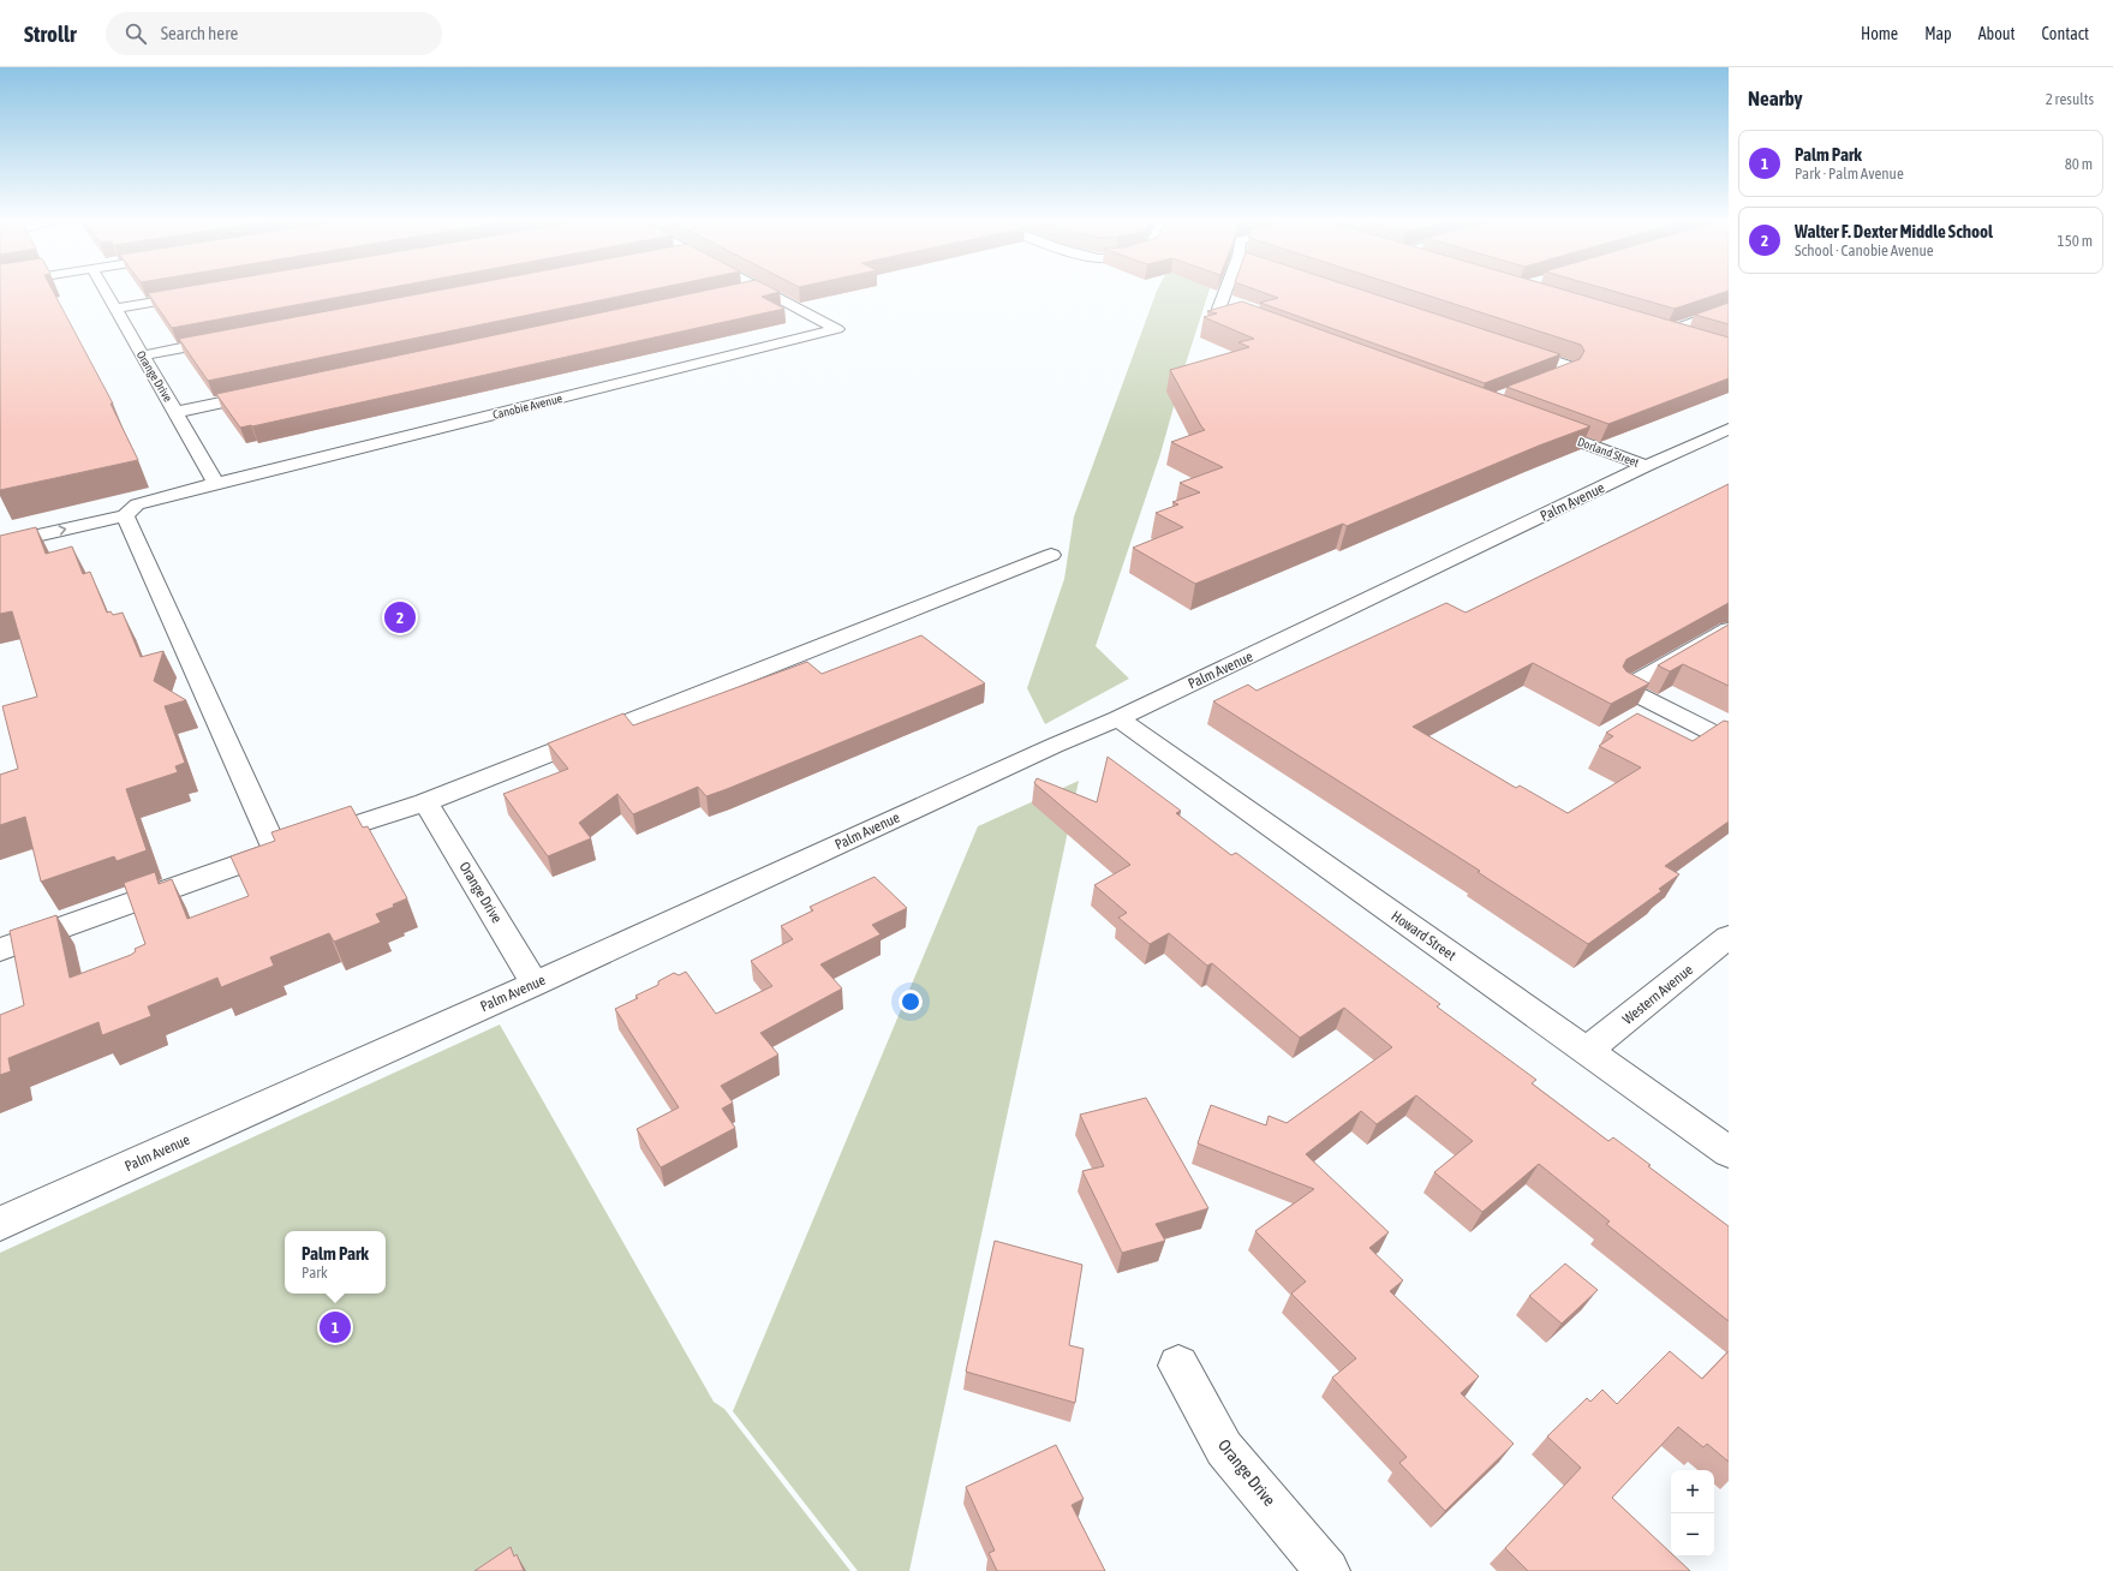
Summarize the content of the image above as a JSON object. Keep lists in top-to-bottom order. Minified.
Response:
{"streets":{"street":["Orange Drive","Canobie Avenue","Dorland Street","Palm Avenue","Howard Street","Western Avenue"]},"crossings":[["Orange Drive","Canobie Avenue"],["Orange Drive","Palm Avenue"],["Dorland Street","Palm Avenue"],["Palm Avenue","Howard Street"],["Howard Street","Western Avenue"]],"page":{"header":"Strollr","search":"Search here","nav":["Home","Map","About","Contact"],"heading":["Nearby","2 results"],"list":[{"mark":"1","name":"Palm Park","note":"Park · Palm Avenue","value":"80 m"},{"mark":"2","name":"Walter F. Dexter Middle School","note":"School · Canobie Avenue","value":"150 m"}],"pins":["2","1"],"popup":["Palm Park","Park"],"map_buttons":["+","−"]}}
